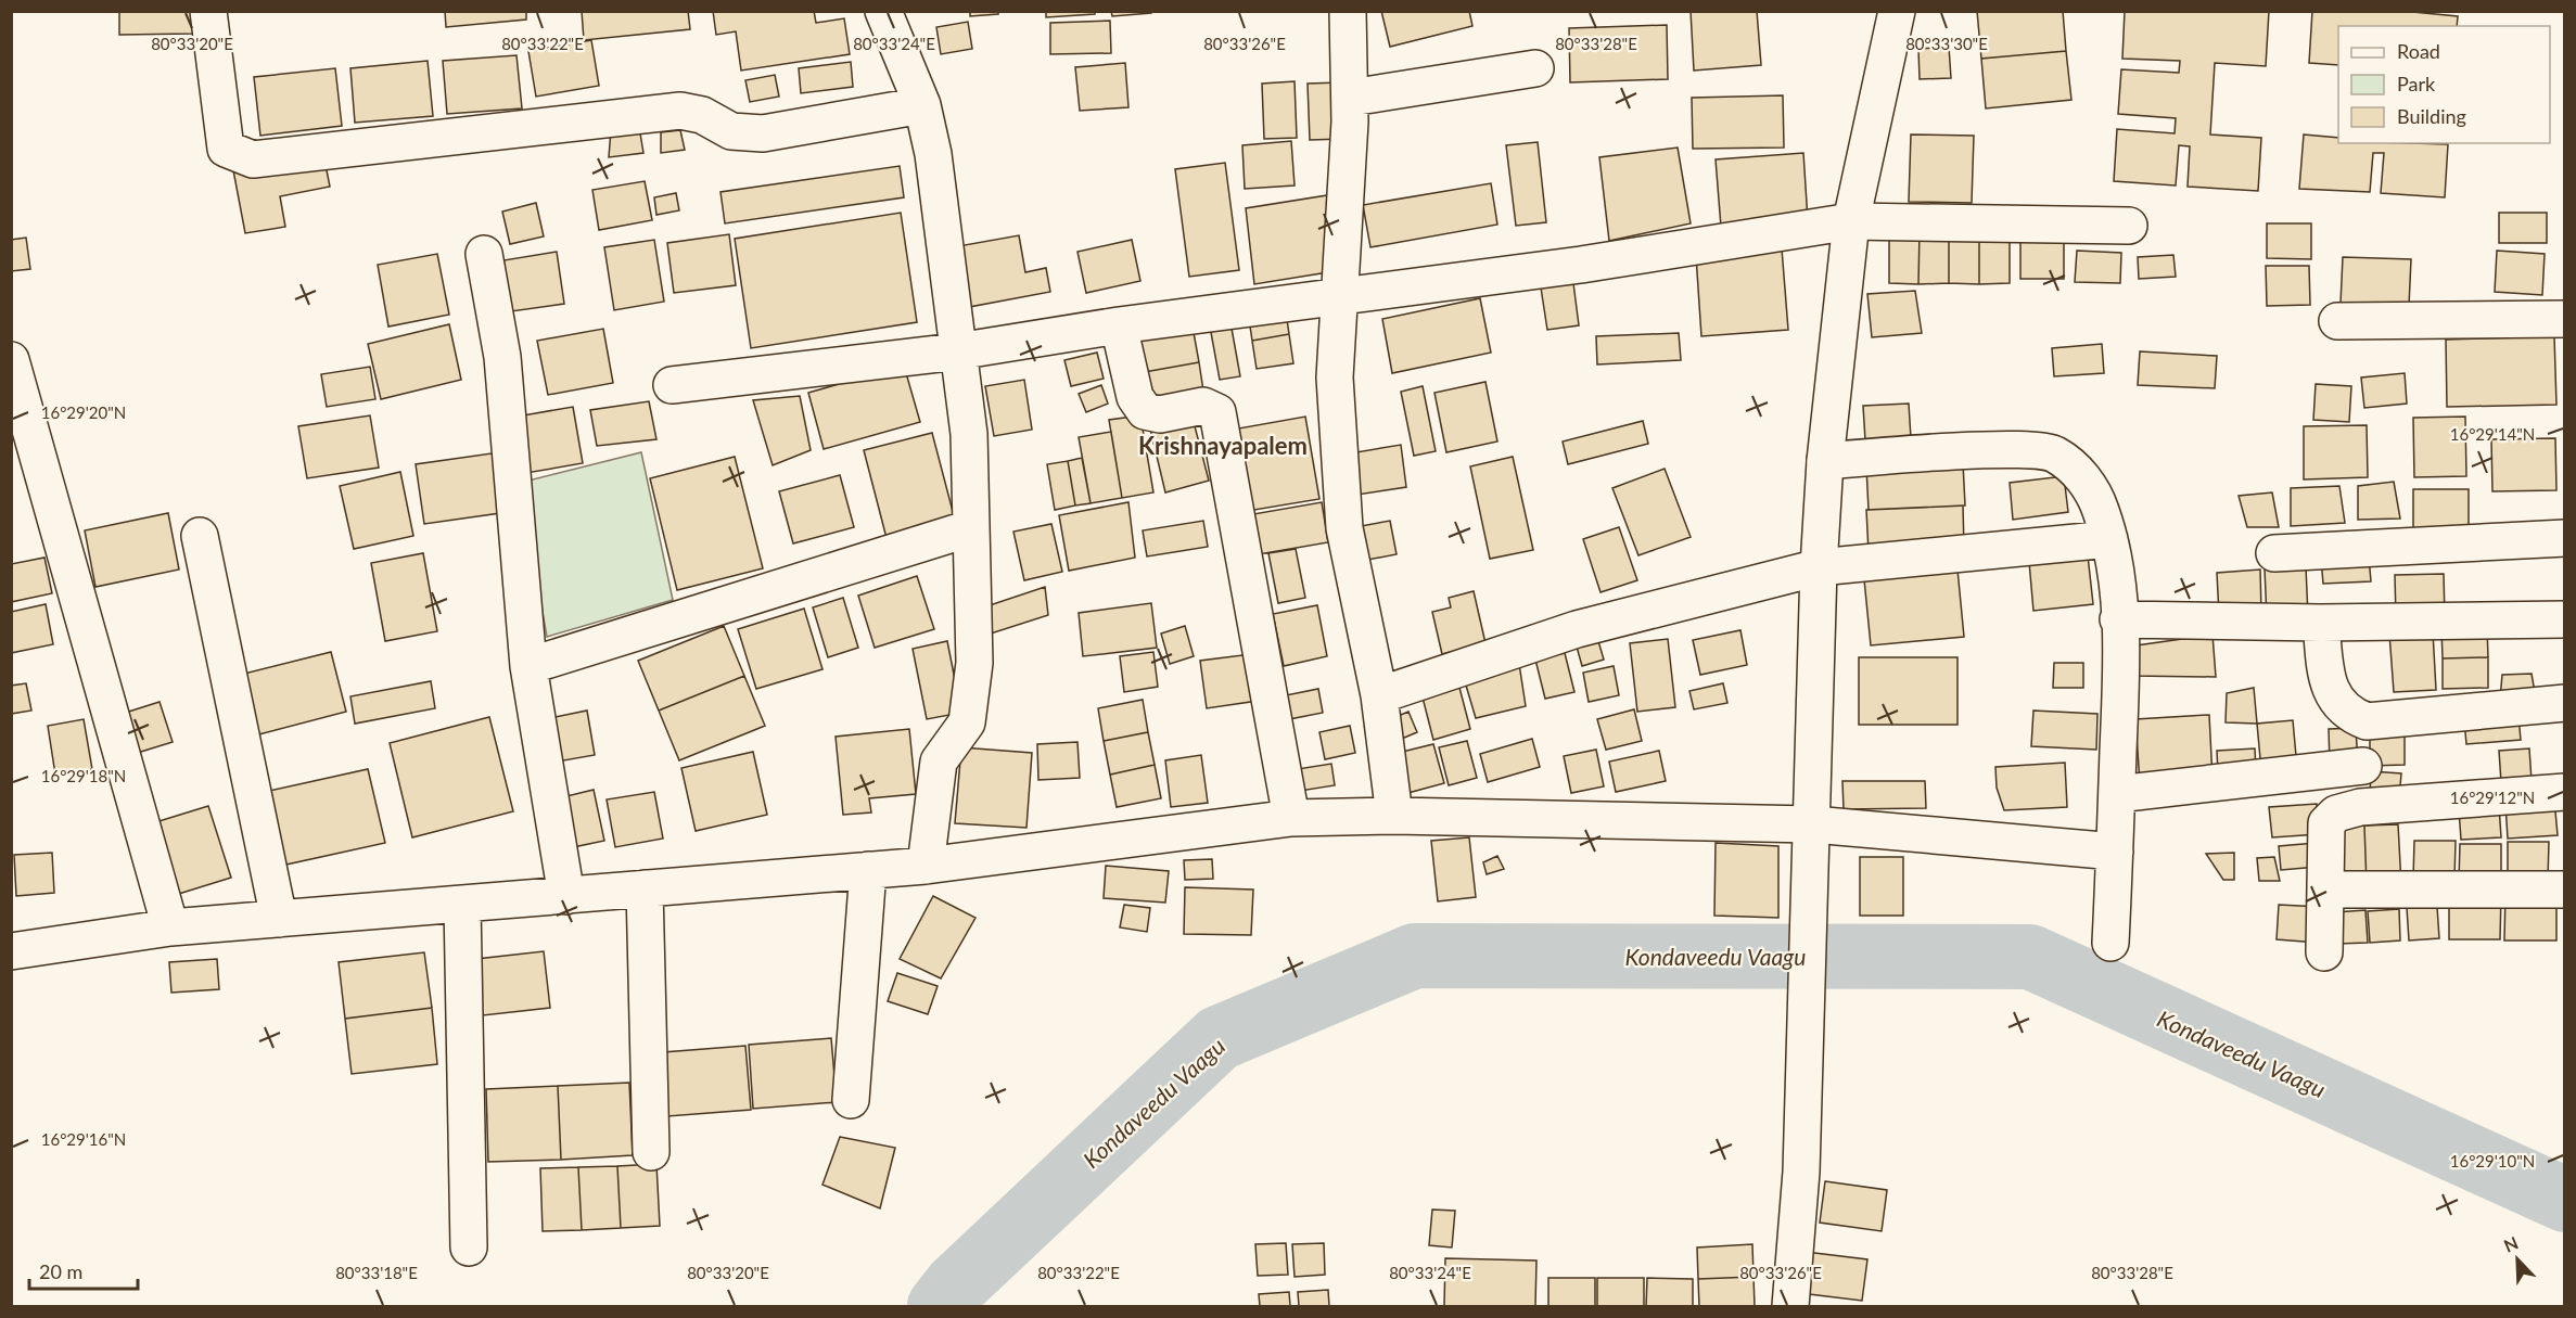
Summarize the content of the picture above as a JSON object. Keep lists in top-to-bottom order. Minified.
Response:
{"districts":["Krishnayapalem"],"water":["Kondaveedu Vaagu"],"legend":["Road","Park","Building"],"scale_bar":"20 m","north":"top left","coordinates":["80°33'20\"E","80°33'22\"E","80°33'24\"E","80°33'26\"E","80°33'28\"E","80°33'30\"E","16°29'20\"N","16°29'14\"N","16°29'18\"N","16°29'12\"N","16°29'16\"N","16°29'10\"N","80°33'18\"E"]}
